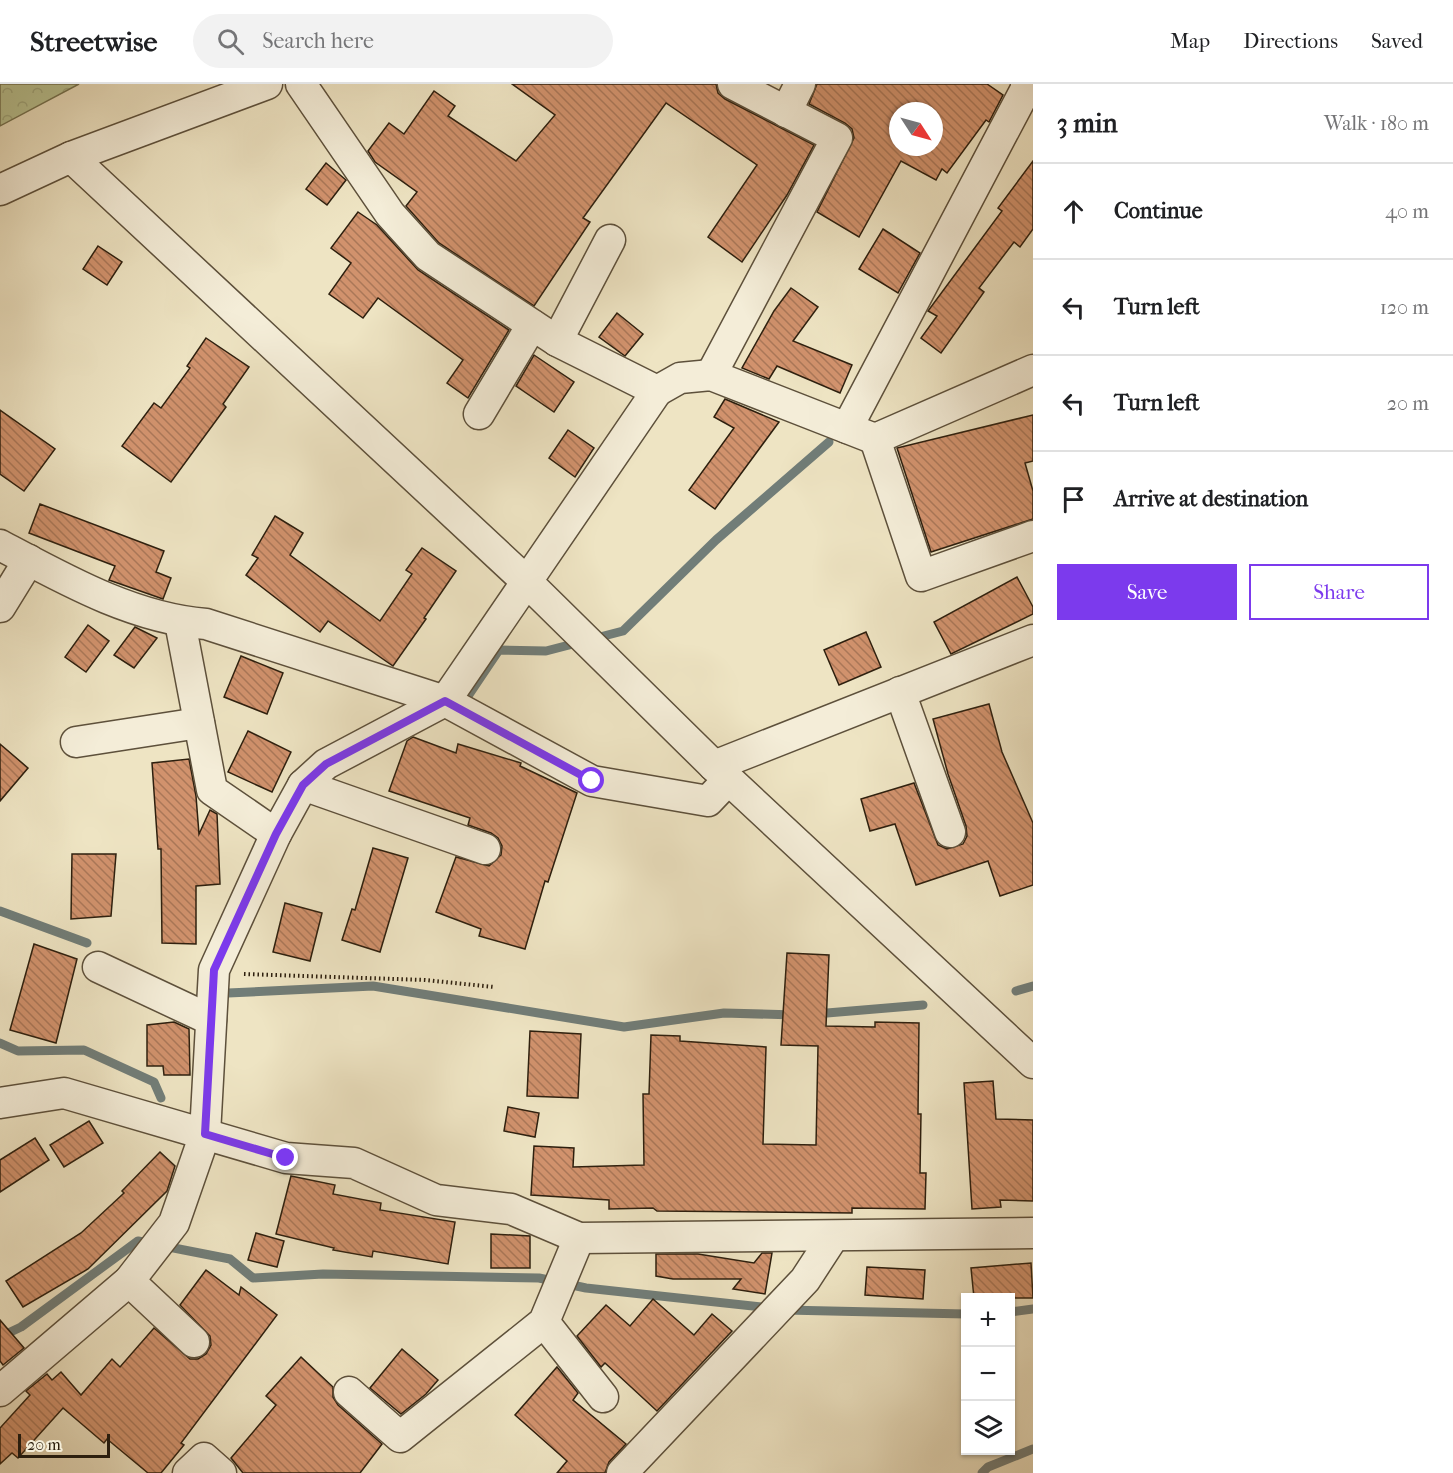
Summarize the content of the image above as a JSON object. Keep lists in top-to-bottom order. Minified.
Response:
{"scale_bar":"20 m","north":"bottom right","page":{"header":"Streetwise","search":"Search here","nav":["Map","Directions","Saved"],"heading":["3 min","Walk · 180 m"],"list":[["Continue","40 m"],["Turn left","120 m"],["Turn left","20 m"],"Arrive at destination"],"buttons":["Save","Share"],"map_buttons":["+","−"],"scale":"20 m"}}
